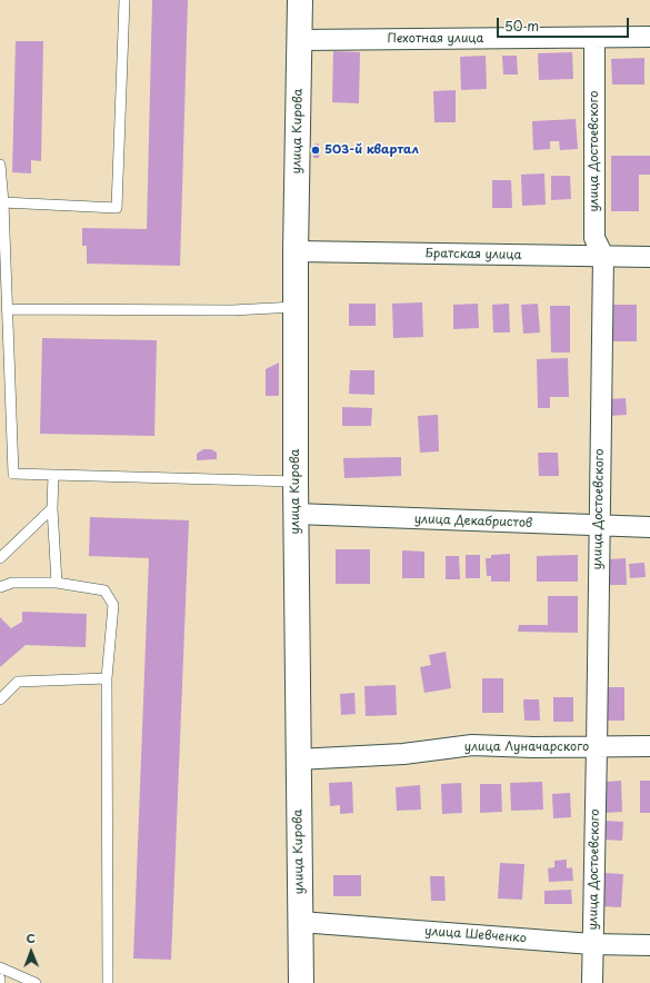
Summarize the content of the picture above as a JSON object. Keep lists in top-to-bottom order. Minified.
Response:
{"streets":{"main road":["улица Кирова"],"street":["Пехотная улица","улица Достоевского","Братская улица","улица Декабристов","улица Луначарского","улица Шевченко"]},"crossings":[["Пехотная улица","улица Кирова"],["Пехотная улица","улица Достоевского"],["улица Кирова","Братская улица"],["улица Кирова","улица Декабристов"],["улица Кирова","улица Луначарского"],["улица Кирова","улица Шевченко"],["улица Достоевского","Братская улица"],["улица Достоевского","улица Декабристов"],["улица Достоевского","улица Луначарского"],["улица Достоевского","улица Шевченко"]],"places":["503-й квартал"],"scale_bar":"50 m","north":"top"}
